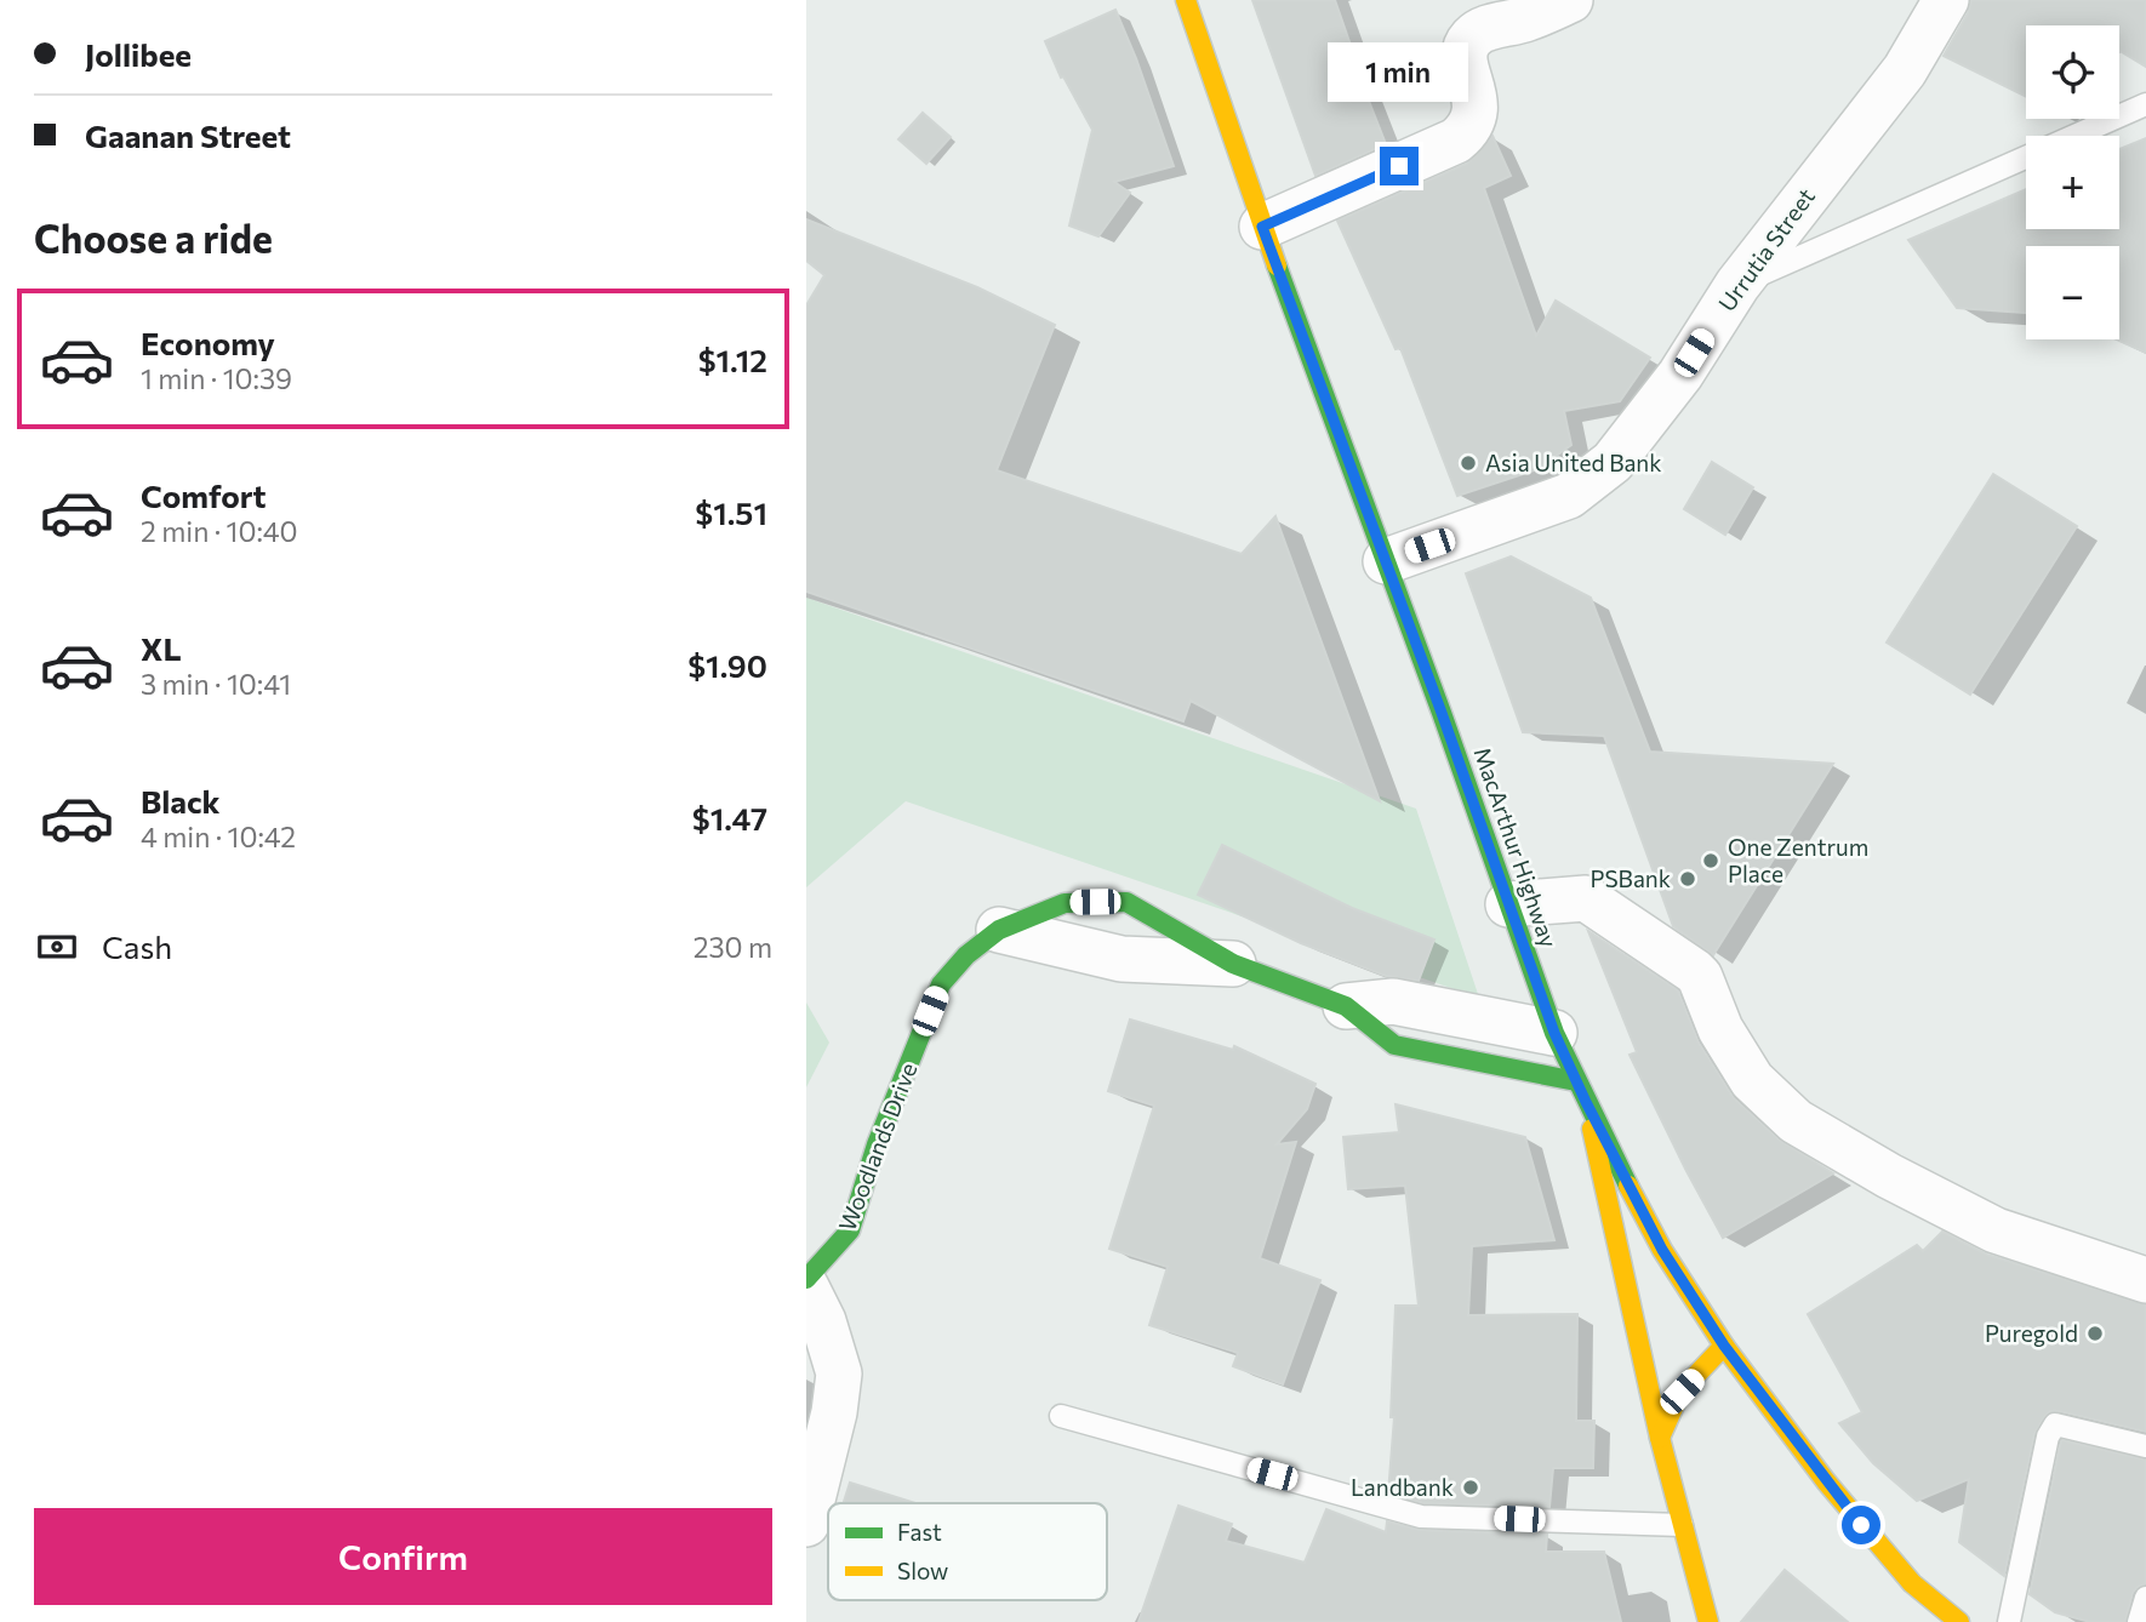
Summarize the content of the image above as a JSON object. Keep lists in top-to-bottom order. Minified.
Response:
{"streets":{"main road":["MacArthur Highway","Woodlands Drive"],"street":["Urrutia Street"]},"crossings":[["Urrutia Street","MacArthur Highway"],["MacArthur Highway","Woodlands Drive"]],"places":["Asia United Bank","One Zentrum Place","PSBank","Puregold","Landbank"],"legend":["Fast","Slow"],"page":{"banner":["Jollibee","Gaanan Street"],"map_buttons":["+","−"],"bubble":"1 min","heading":"Choose a ride","list":[{"name":"Economy","note":"1 min · 10:39","value":"$1.12"},{"name":"Comfort","note":"2 min · 10:40","value":"$1.51"},{"name":"XL","note":"3 min · 10:41","value":"$1.90"},{"name":"Black","note":"4 min · 10:42","value":"$1.47"}],"pay":["Cash","230 m"],"buttons":"Confirm"}}
